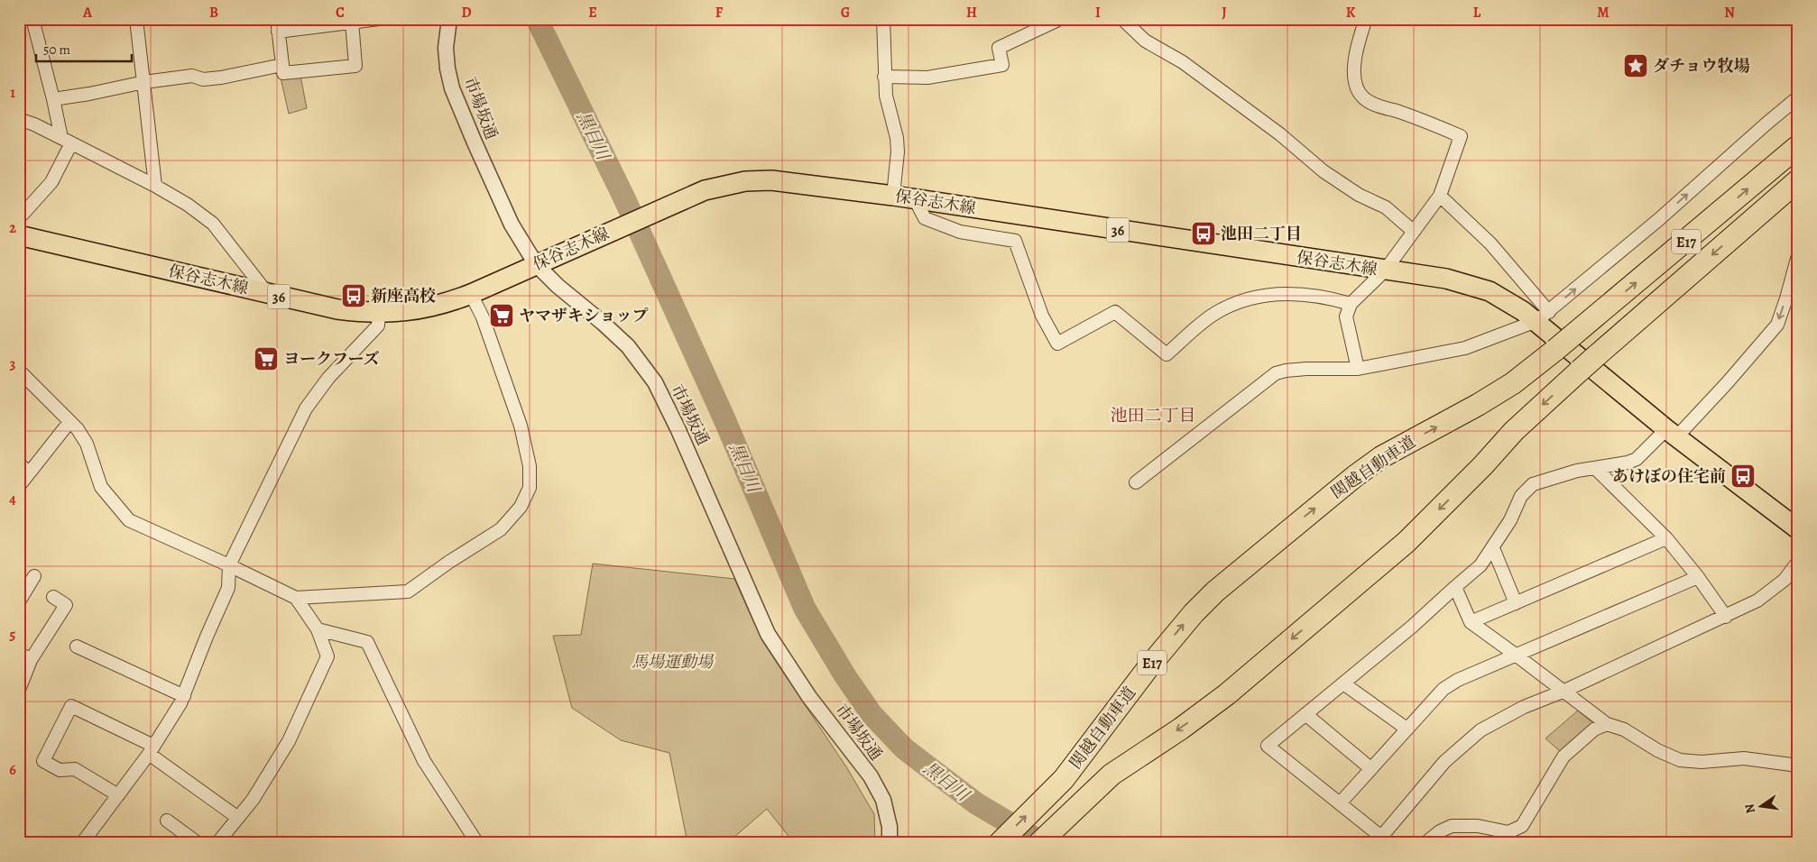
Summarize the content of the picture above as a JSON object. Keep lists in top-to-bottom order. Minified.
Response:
{"streets":{"highway":["E17","関越自動車道"],"main road":["保谷志木線","36"],"street":["市場坂通"]},"crossings":[["市場坂通","保谷志木線"]],"districts":["池田二丁目"],"water":["黒目川"],"parks":["馬場運動場"],"places":{"place":["ダチョウ牧場"],"bus stop":["池田二丁目","新座高校","あけぼの住宅前"],"supermarket":["ヤマザキショップ","ヨークフーズ"]},"scale_bar":"50 m","north":"left","grid":{"columns":["A","B","C","D","E","F","G","H","I","J","K","L","M","N"],"rows":["1","2","3","4","5","6"]}}
